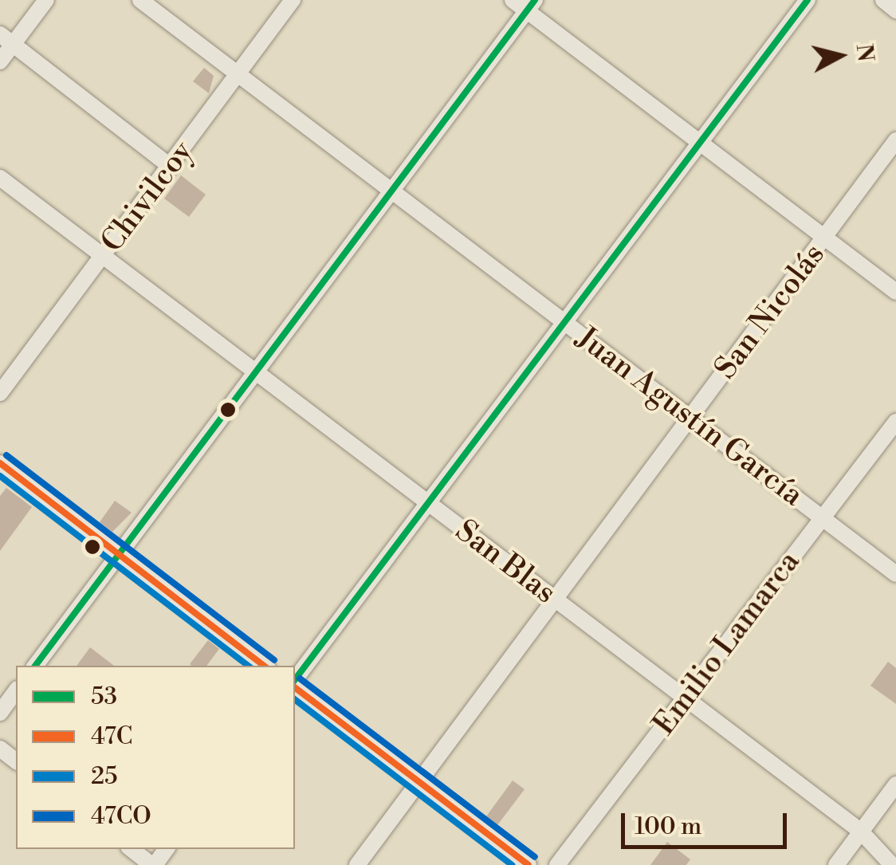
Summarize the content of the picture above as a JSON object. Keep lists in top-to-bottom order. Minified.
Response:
{"streets":{"street":["Chivilcoy","San Nicolás","Juan Agustín García","San Blas","Emilio Lamarca"]},"crossings":[["Chivilcoy","Juan Agustín García"],["Chivilcoy","San Blas"],["San Nicolás","Juan Agustín García"],["San Nicolás","San Blas"],["Juan Agustín García","Emilio Lamarca"],["San Blas","Emilio Lamarca"]],"lines":["transit line 53","transit line 47CO","transit line 47C","transit line 25"],"legend":["53","47C","25","47CO"],"scale_bar":"100 m","north":"right"}
